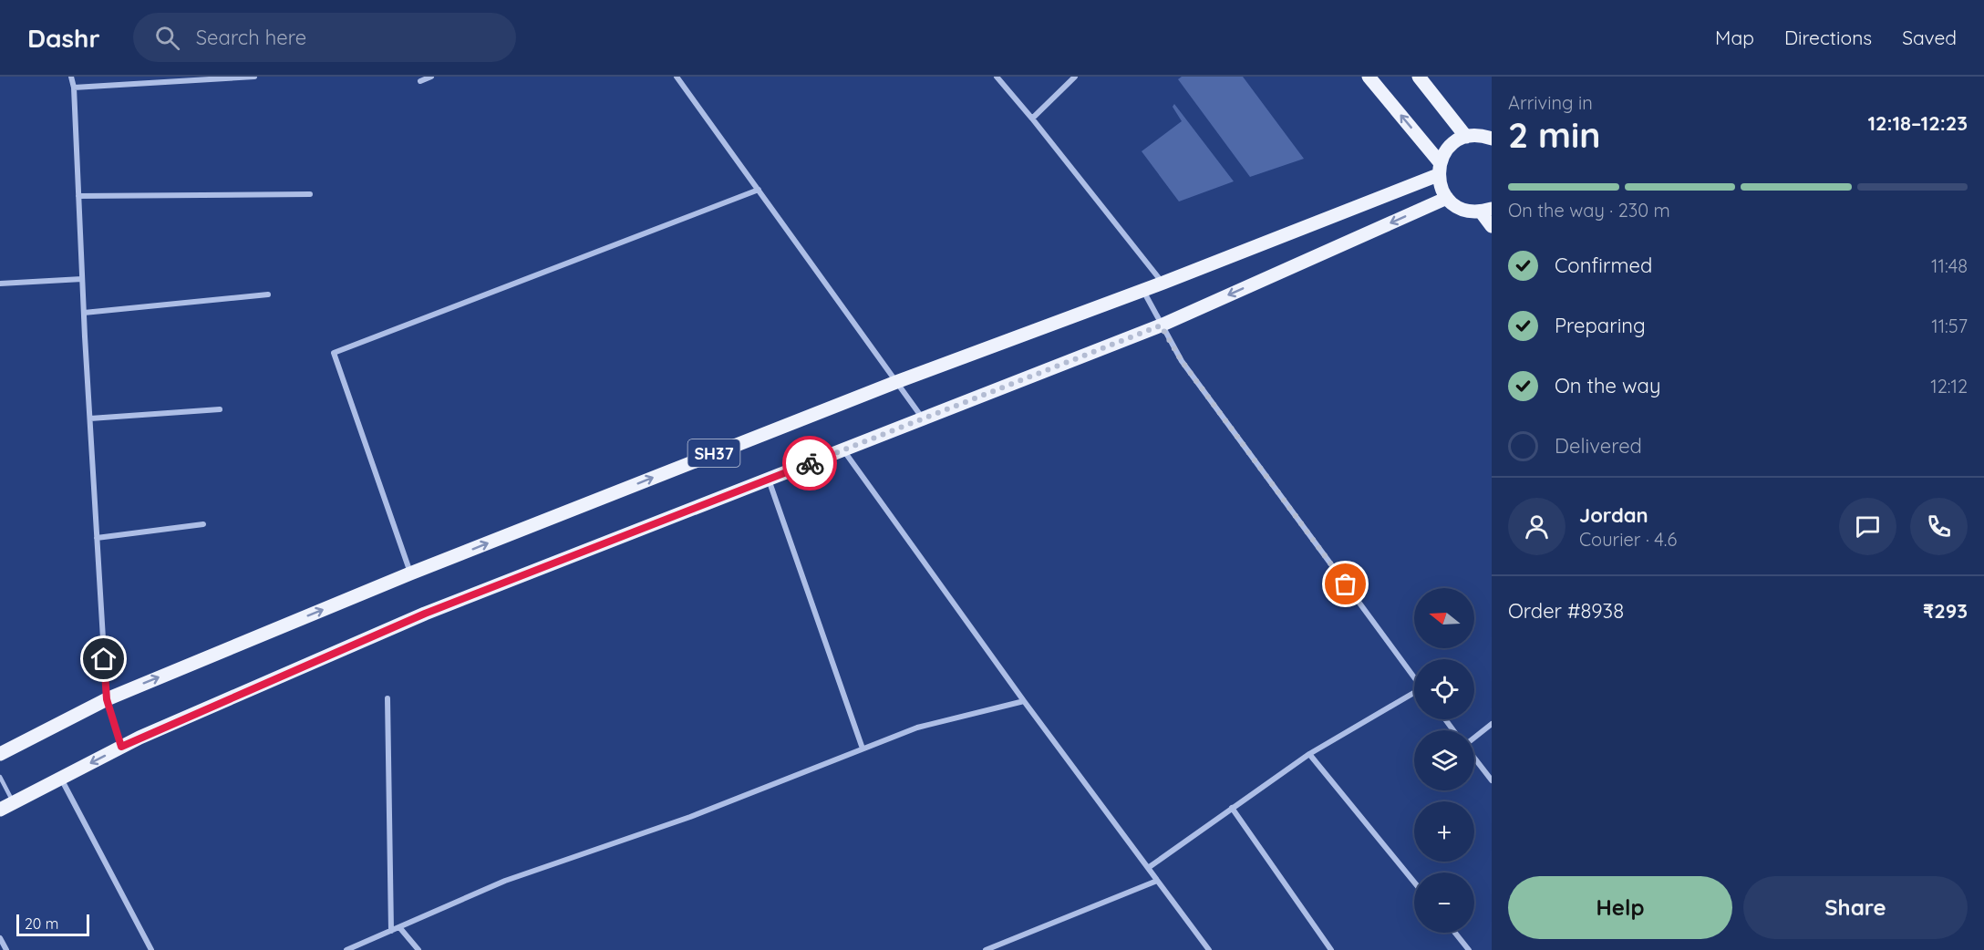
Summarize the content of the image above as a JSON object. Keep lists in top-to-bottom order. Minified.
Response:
{"streets":{"main road":["SH37"]},"scale_bar":"20 m","north":"left","page":{"header":"Dashr","search":"Search here","nav":["Map","Directions","Saved"],"heading":["2 min","Arriving in","12:18–12:23"],"panel":["Jordan","Courier · 4.6","Order #8938","₹293"],"bar":"On the way · 230 m","list":[["Confirmed","11:48"],["Preparing","11:57"],["On the way","12:12"],"Delivered"],"map_buttons":["+","−"],"buttons":["Help","Share"],"scale":"20 m"}}
